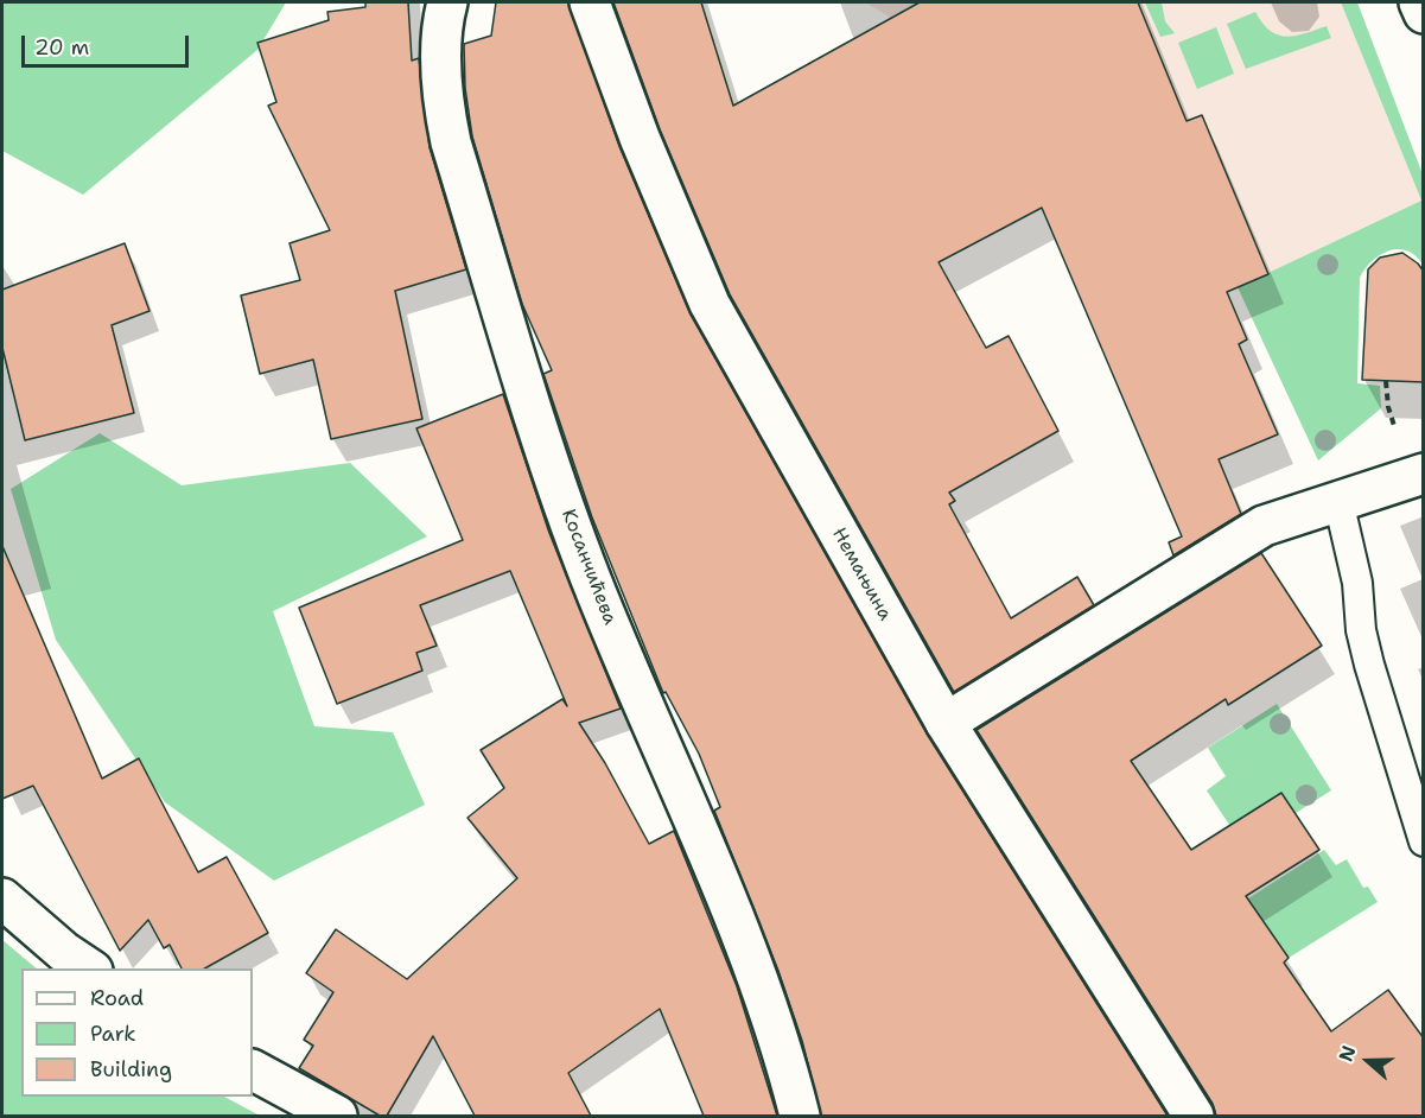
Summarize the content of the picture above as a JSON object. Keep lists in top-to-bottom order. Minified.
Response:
{"streets":{"street":["Косанчићева","Немањина"]},"legend":["Road","Park","Building"],"scale_bar":"20 m","north":"left"}
